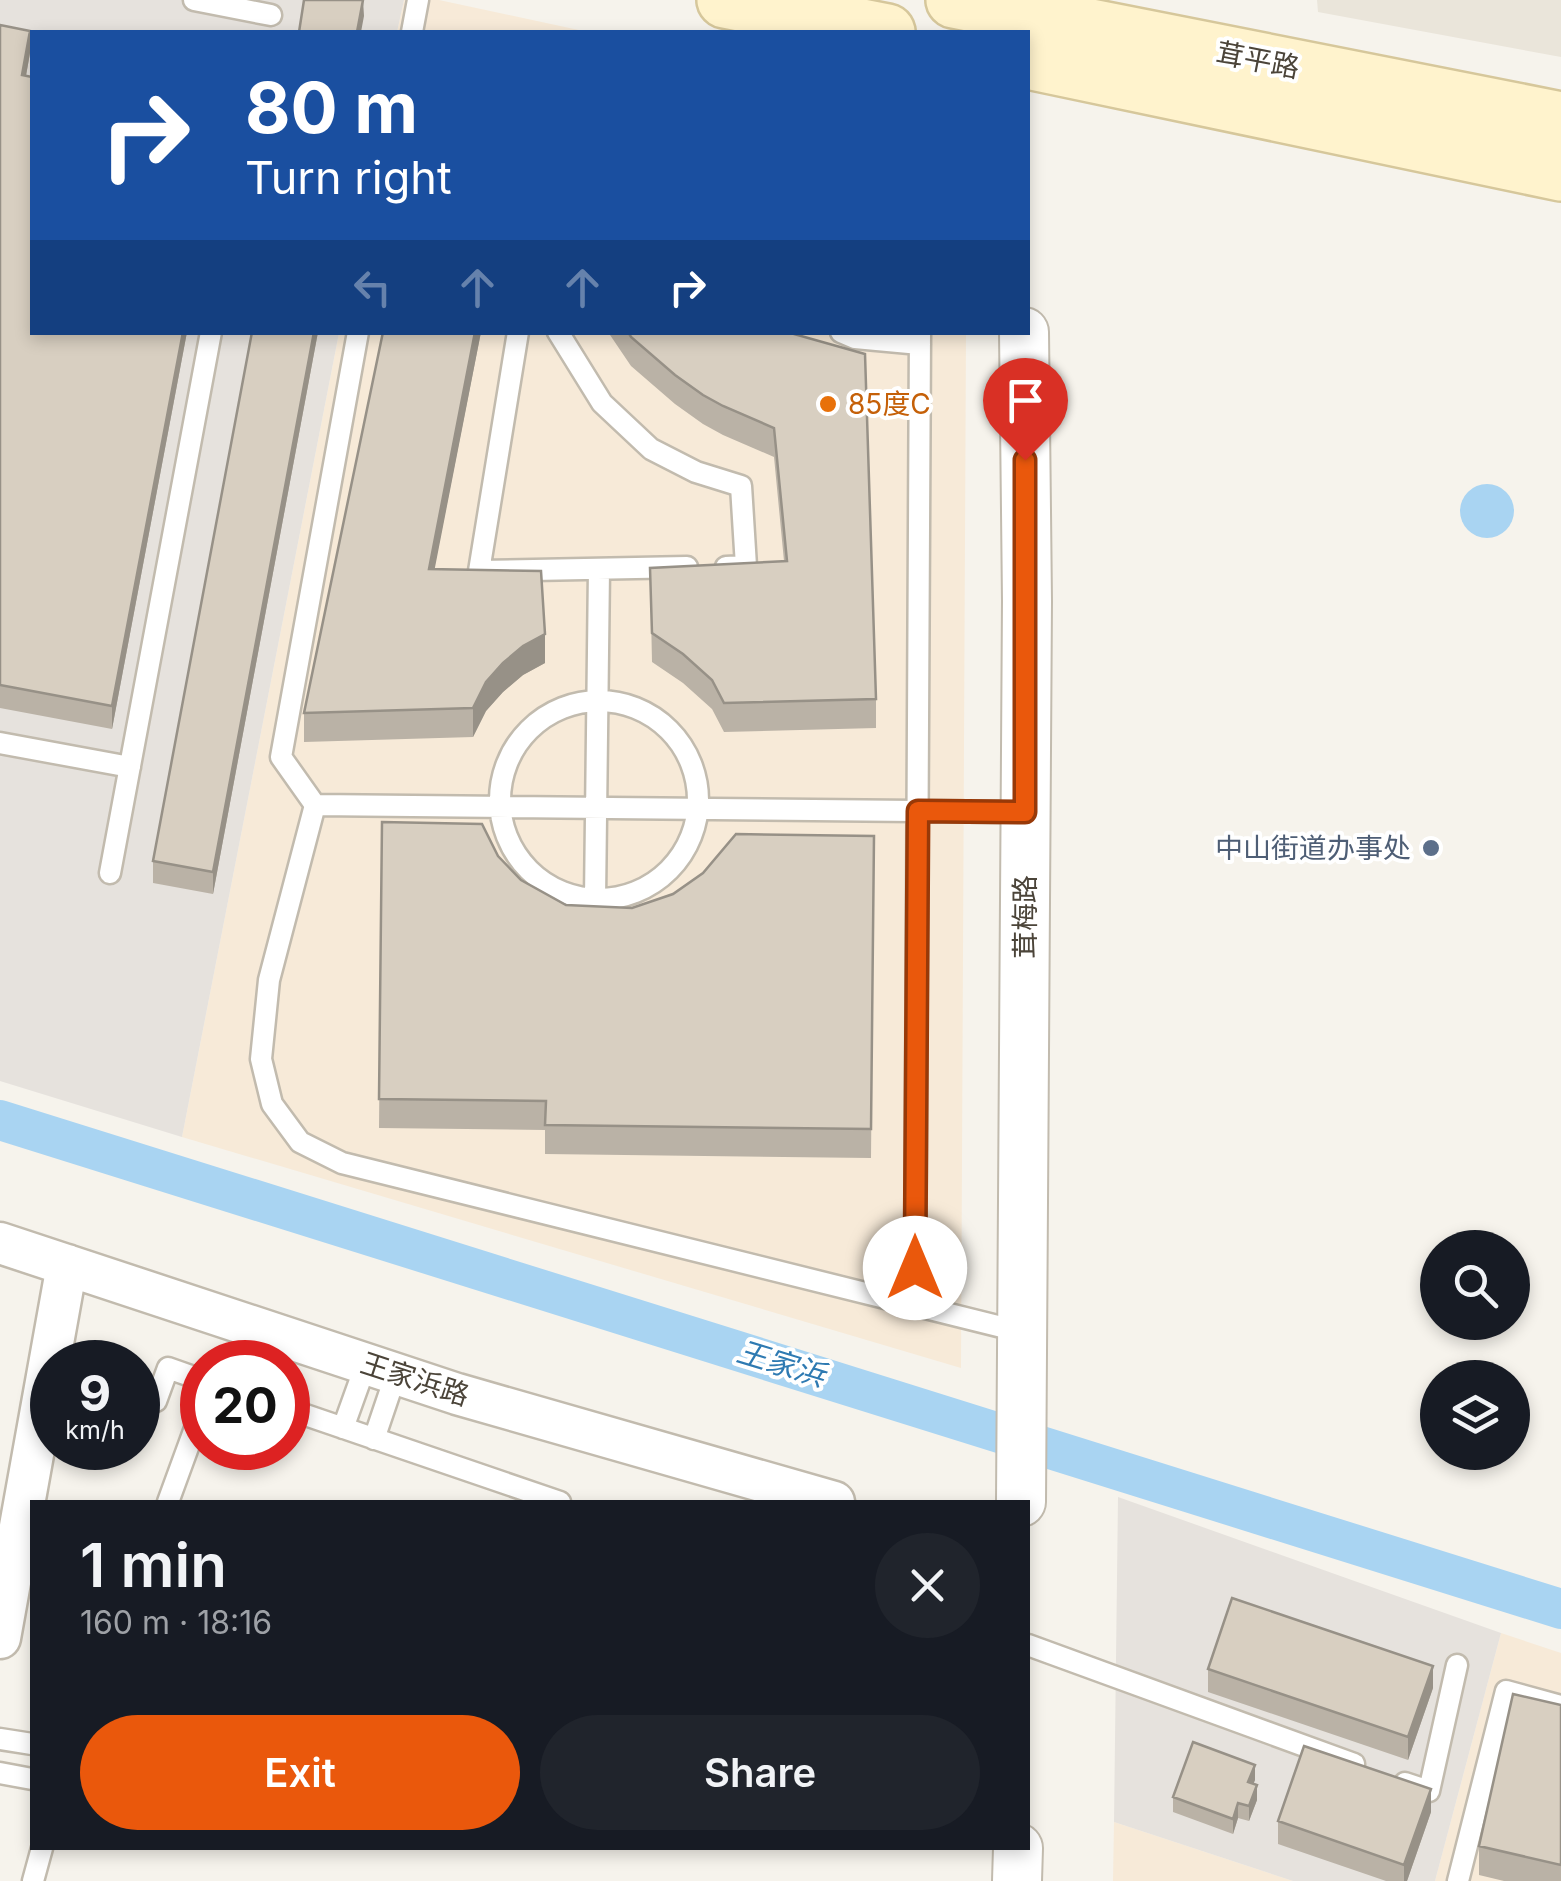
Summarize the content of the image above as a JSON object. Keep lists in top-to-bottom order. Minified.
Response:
{"streets":{"main road":["茸平路"],"street":["茸梅路","王家浜路"]},"water":["王家浜"],"places":["85度C","中山街道办事处"],"page":{"turn":["80 m","Turn right"],"speed":"9 km/h","limit":"20","heading":["1 min","160 m · 18:16"],"buttons":["Exit","Share"]}}
